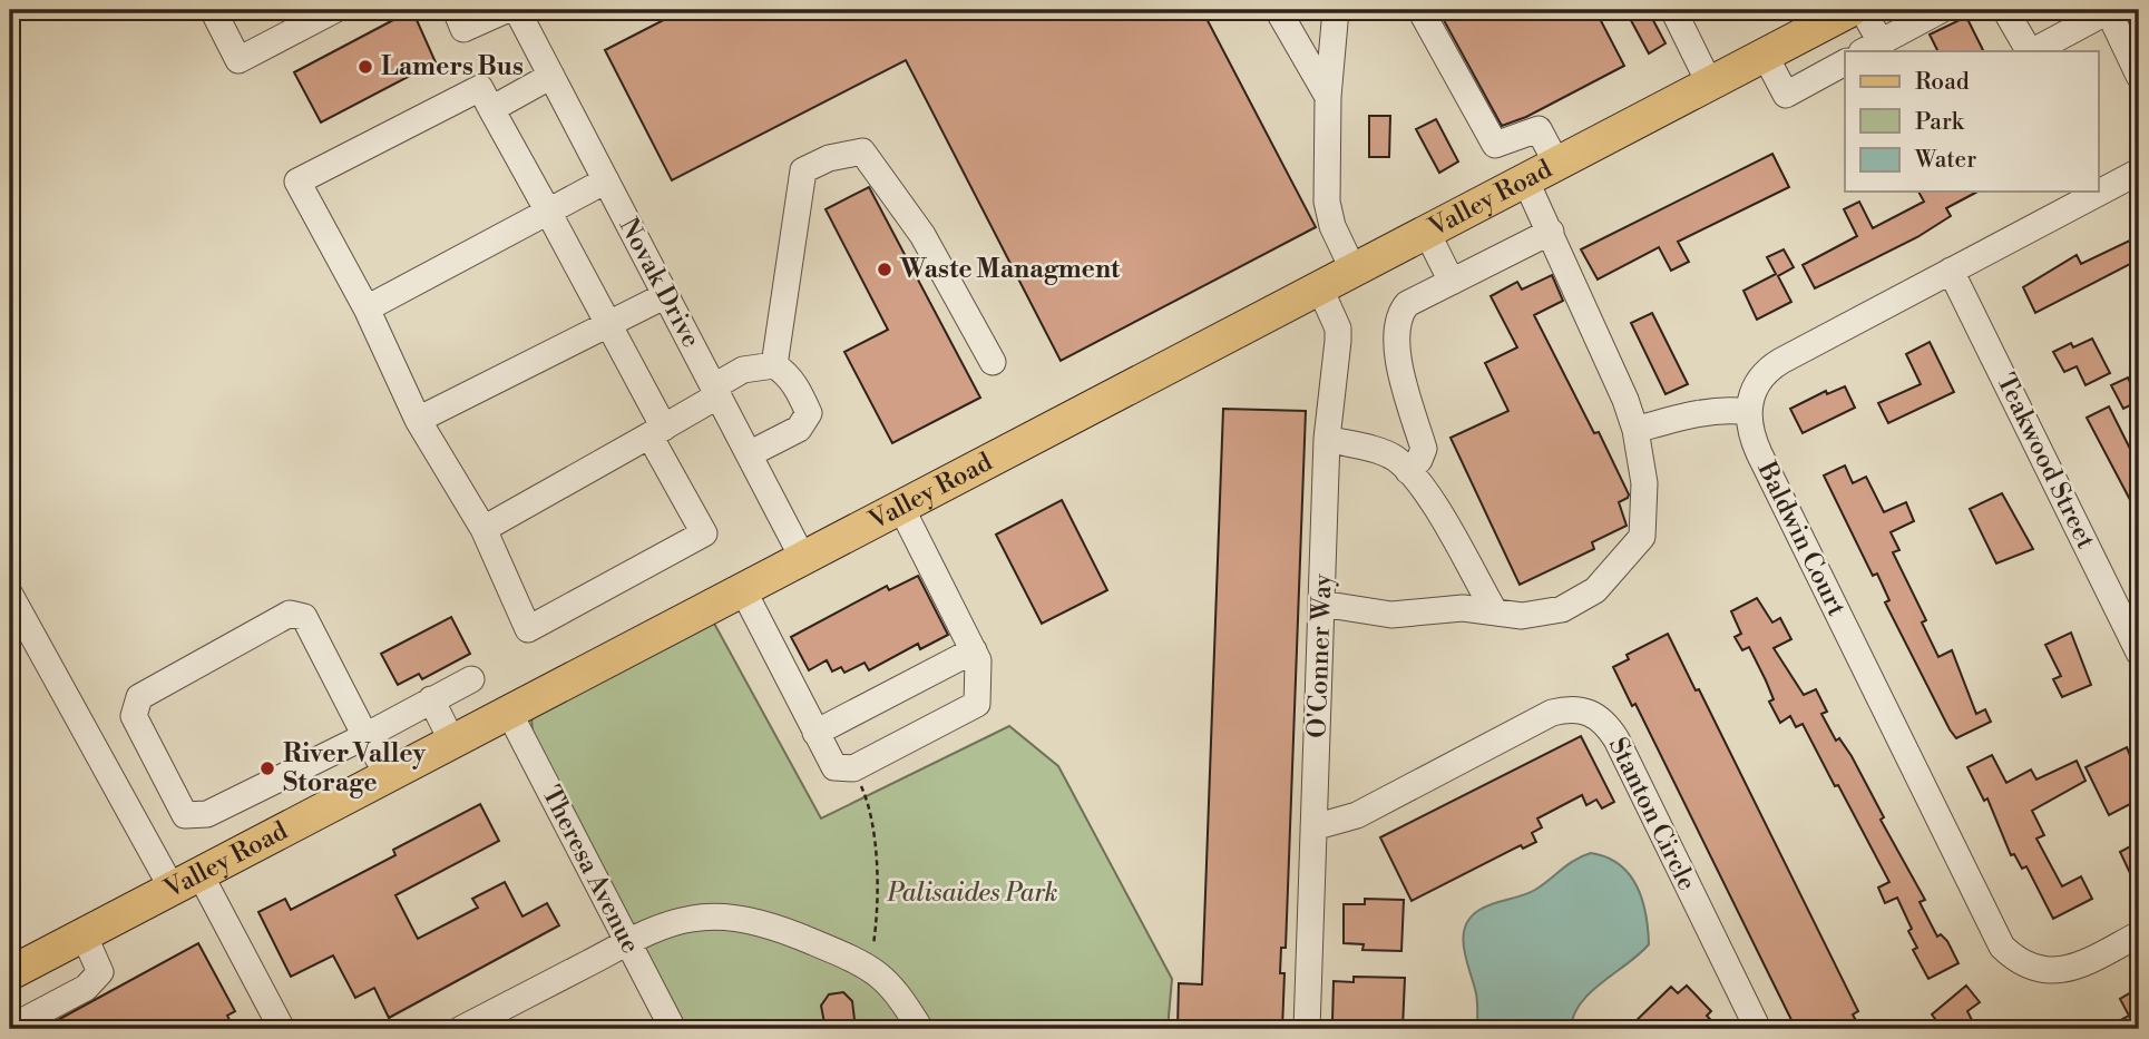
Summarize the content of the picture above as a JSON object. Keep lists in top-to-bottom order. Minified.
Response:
{"streets":{"main road":["Valley Road"],"street":["Novak Drive","Teakwood Street","Baldwin Court","O'Conner Way","Stanton Circle","Theresa Avenue"]},"crossings":[["Valley Road","Novak Drive"],["Valley Road","O'Conner Way"],["Valley Road","Theresa Avenue"],["O'Conner Way","Stanton Circle"]],"parks":["Palisaides Park"],"places":["Lamers Bus","Waste Managment","River Valley Storage"],"legend":["Road","Park","Water"]}
